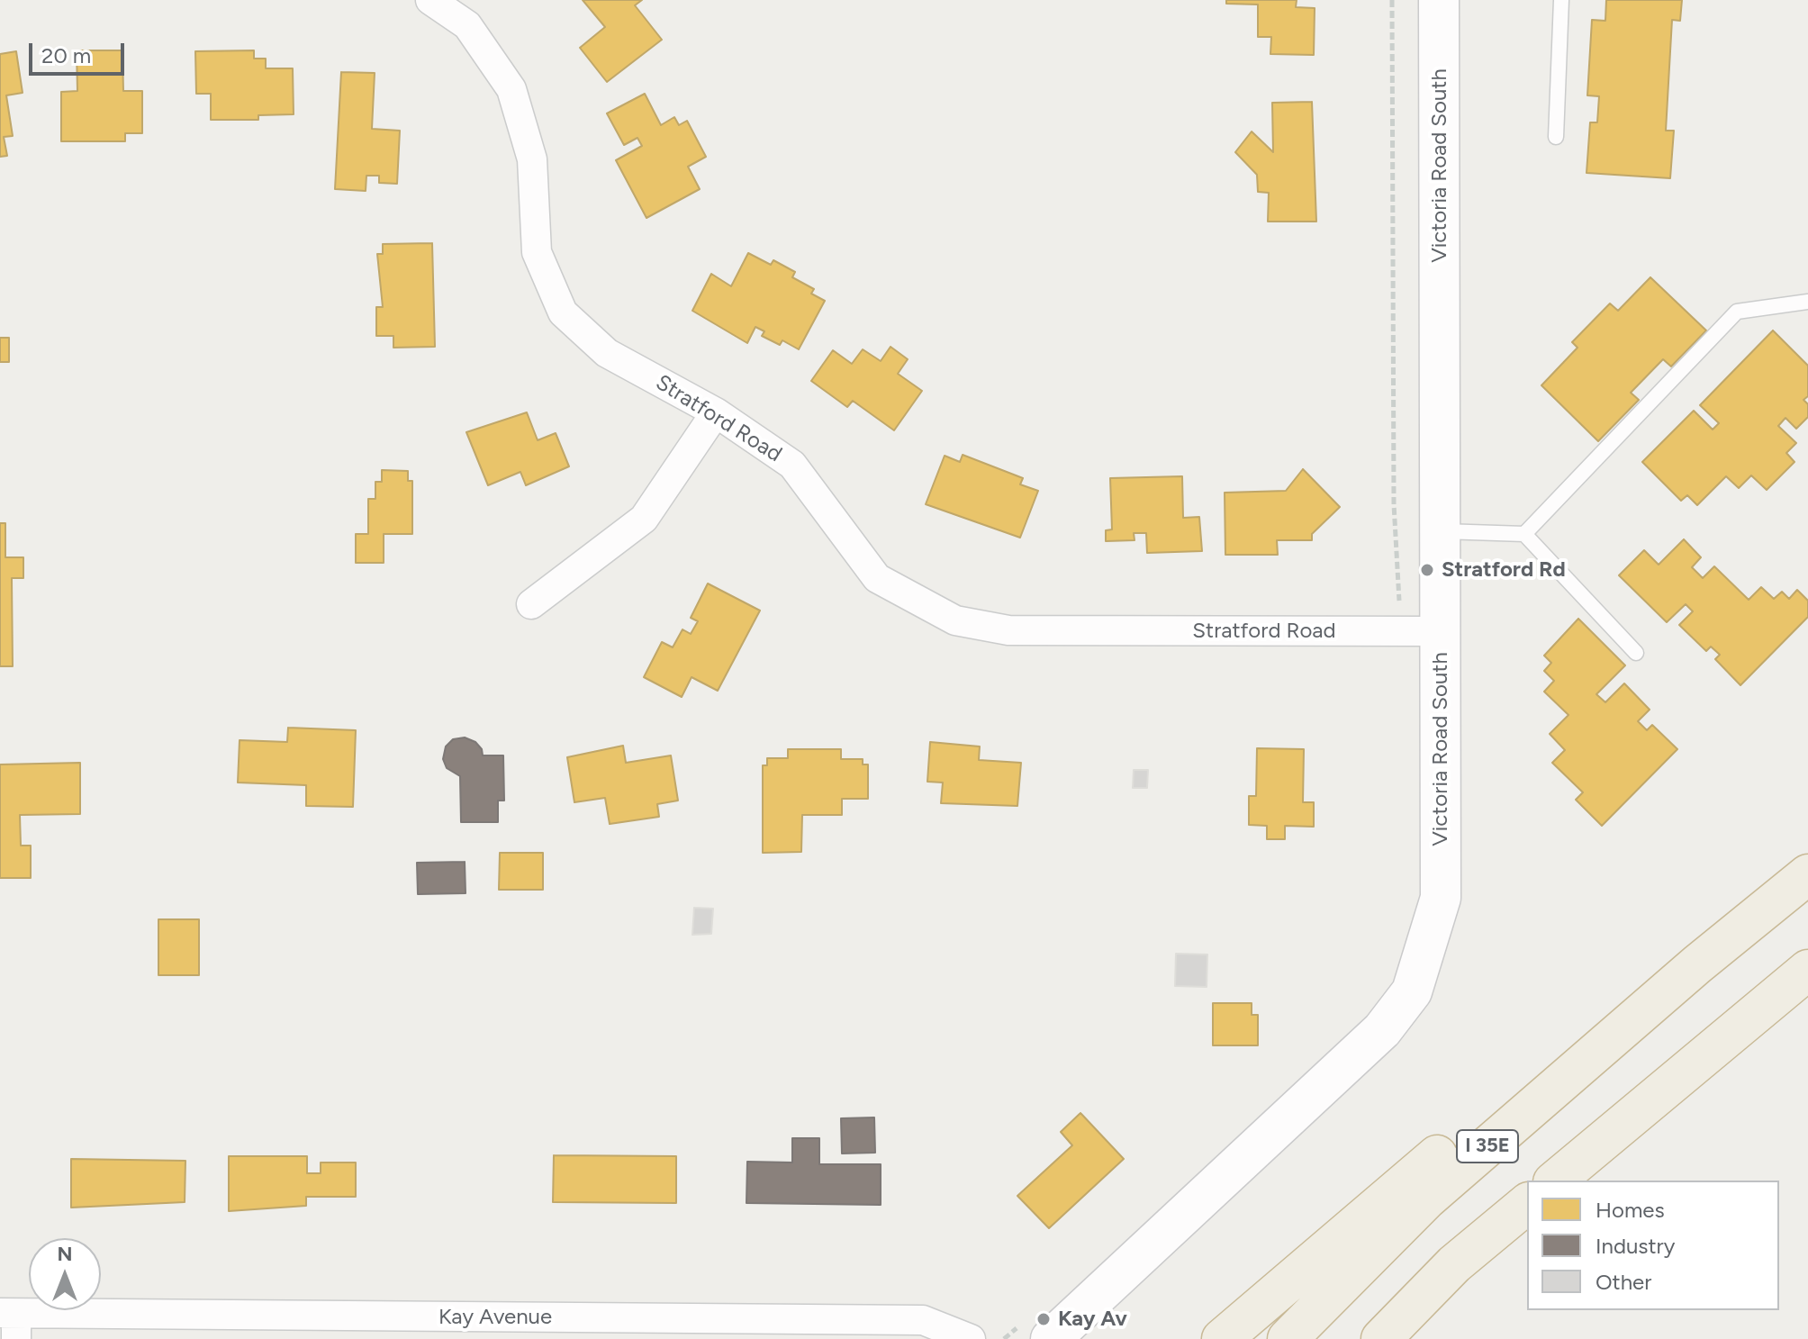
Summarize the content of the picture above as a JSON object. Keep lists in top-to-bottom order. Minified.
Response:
{"streets":{"highway":["I 35E"],"street":["Victoria Road South","Stratford Road","Kay Avenue"]},"crossings":[["Victoria Road South","Stratford Road"]],"places":["Stratford Rd","Kay Av"],"legend":["Homes","Industry","Other"],"scale_bar":"20 m","north":"top"}
